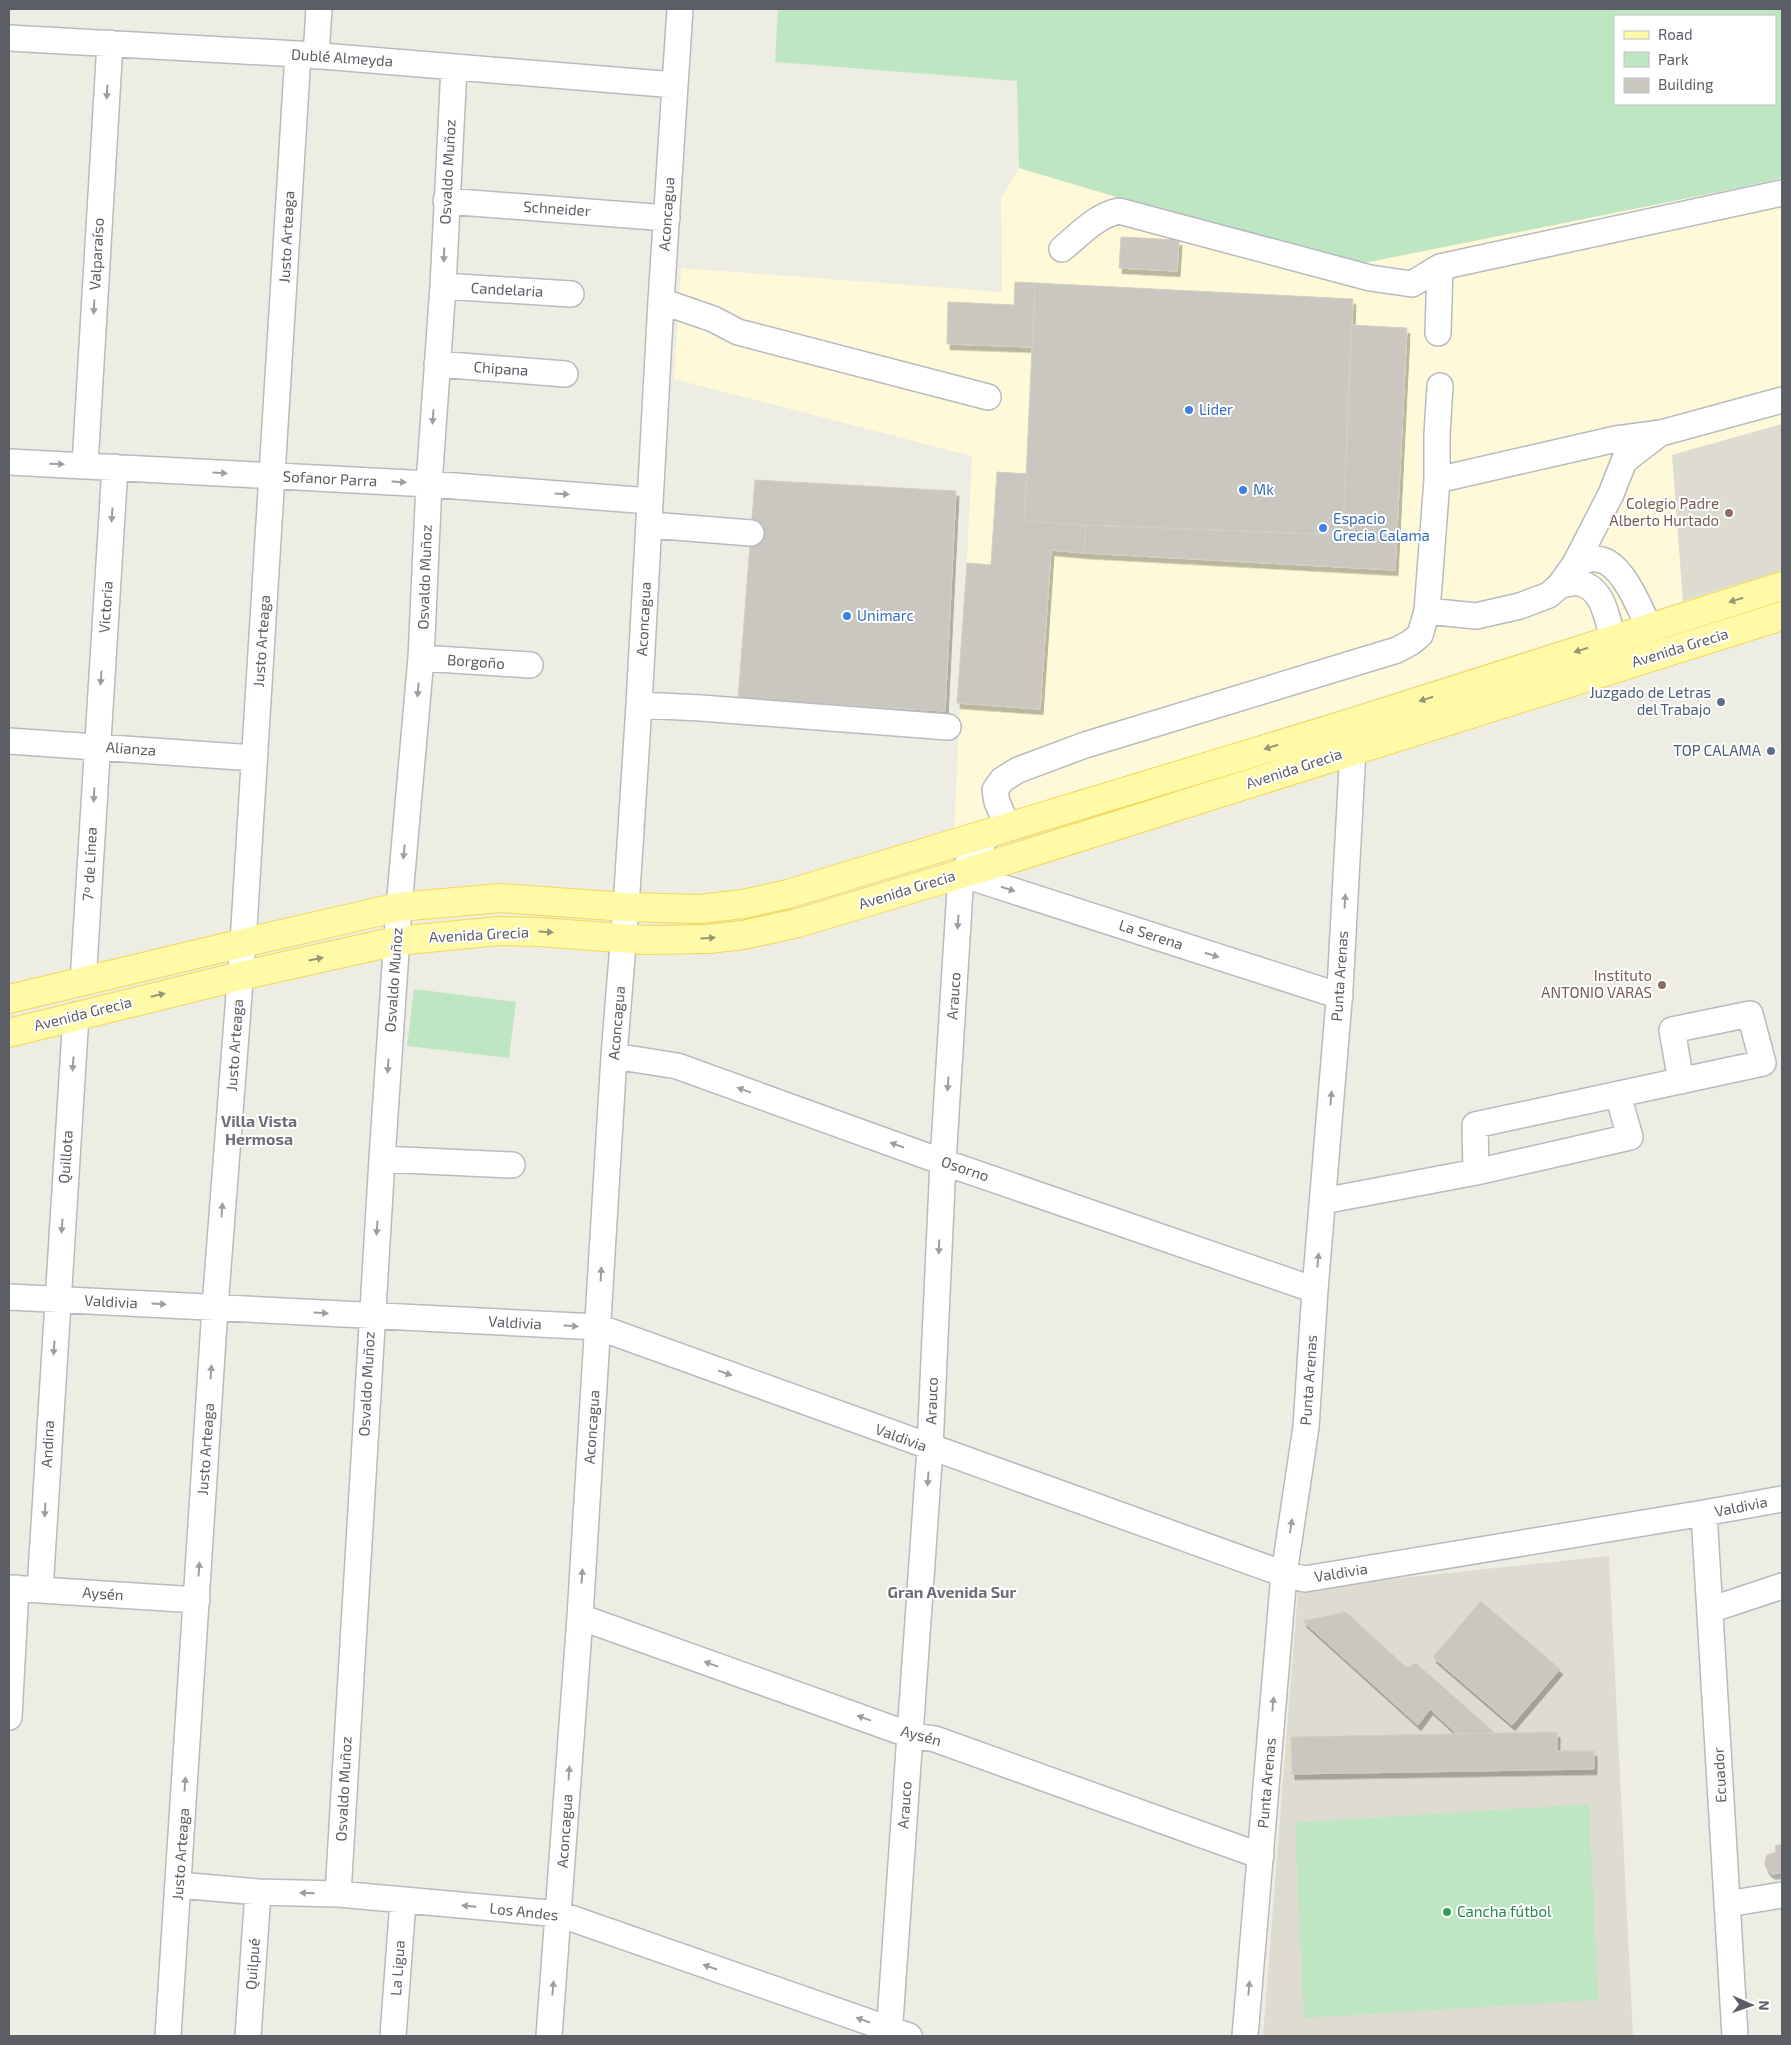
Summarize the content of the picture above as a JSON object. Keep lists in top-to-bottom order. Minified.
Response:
{"streets":{"main road":["Avenida Grecia"],"street":["Dublé Almeyda","Osvaldo Muñoz","Schneider","Aconcagua","Justo Arteaga","Valparaíso","Candelaria","Chipana","Sofanor Parra","Victoria","Borgoño","Alianza","7º de Línea","La Serena","Punta Arenas","Arauco","Quillota","Osorno","Valdivia","Andina","Aysén","Ecuador","Los Andes","Quilpué","La Ligua"]},"crossings":[["Dublé Almeyda","Osvaldo Muñoz"],["Dublé Almeyda","Aconcagua"],["Dublé Almeyda","Justo Arteaga"],["Dublé Almeyda","Valparaíso"],["Osvaldo Muñoz","Schneider"],["Osvaldo Muñoz","Candelaria"],["Osvaldo Muñoz","Chipana"],["Osvaldo Muñoz","Sofanor Parra"],["Osvaldo Muñoz","Avenida Grecia"],["Osvaldo Muñoz","Borgoño"],["Osvaldo Muñoz","Valdivia"],["Osvaldo Muñoz","Los Andes"],["Schneider","Aconcagua"],["Aconcagua","Sofanor Parra"],["Aconcagua","Avenida Grecia"],["Aconcagua","Osorno"],["Aconcagua","Valdivia"],["Aconcagua","Aysén"],["Aconcagua","Los Andes"],["Justo Arteaga","Sofanor Parra"],["Justo Arteaga","Avenida Grecia"],["Justo Arteaga","Alianza"],["Justo Arteaga","Valdivia"],["Justo Arteaga","Aysén"],["Justo Arteaga","Los Andes"],["Valparaíso","Sofanor Parra"],["Sofanor Parra","Victoria"],["Victoria","Alianza"],["Victoria","7º de Línea"],["Avenida Grecia","7º de Línea"],["Avenida Grecia","La Serena"],["Avenida Grecia","Punta Arenas"],["Avenida Grecia","Arauco"],["Avenida Grecia","Quillota"],["Alianza","7º de Línea"],["La Serena","Punta Arenas"],["La Serena","Arauco"],["Punta Arenas","Osorno"],["Punta Arenas","Valdivia"],["Punta Arenas","Aysén"],["Arauco","Osorno"],["Arauco","Valdivia"],["Arauco","Aysén"],["Arauco","Los Andes"],["Quillota","Valdivia"],["Quillota","Andina"],["Valdivia","Andina"],["Valdivia","Ecuador"],["Andina","Aysén"],["Los Andes","Quilpué"],["Los Andes","La Ligua"]],"one_way":["Osvaldo Muñoz","Aconcagua","Justo Arteaga","Valparaíso","Sofanor Parra","Victoria","7º de Línea","La Serena","Punta Arenas","Arauco","Quillota","Osorno","Valdivia","Andina","Aysén","Los Andes"],"districts":["Villa Vista Hermosa","Gran Avenida Sur"],"places":["Lider","Mk","Colegio Padre Alberto Hurtado","Espacio Grecia Calama","Unimarc","Juzgado de Letras del Trabajo","TOP CALAMA","Instituto ANTONIO VARAS","Cancha fútbol"],"legend":["Road","Park","Building"],"north":"right"}
